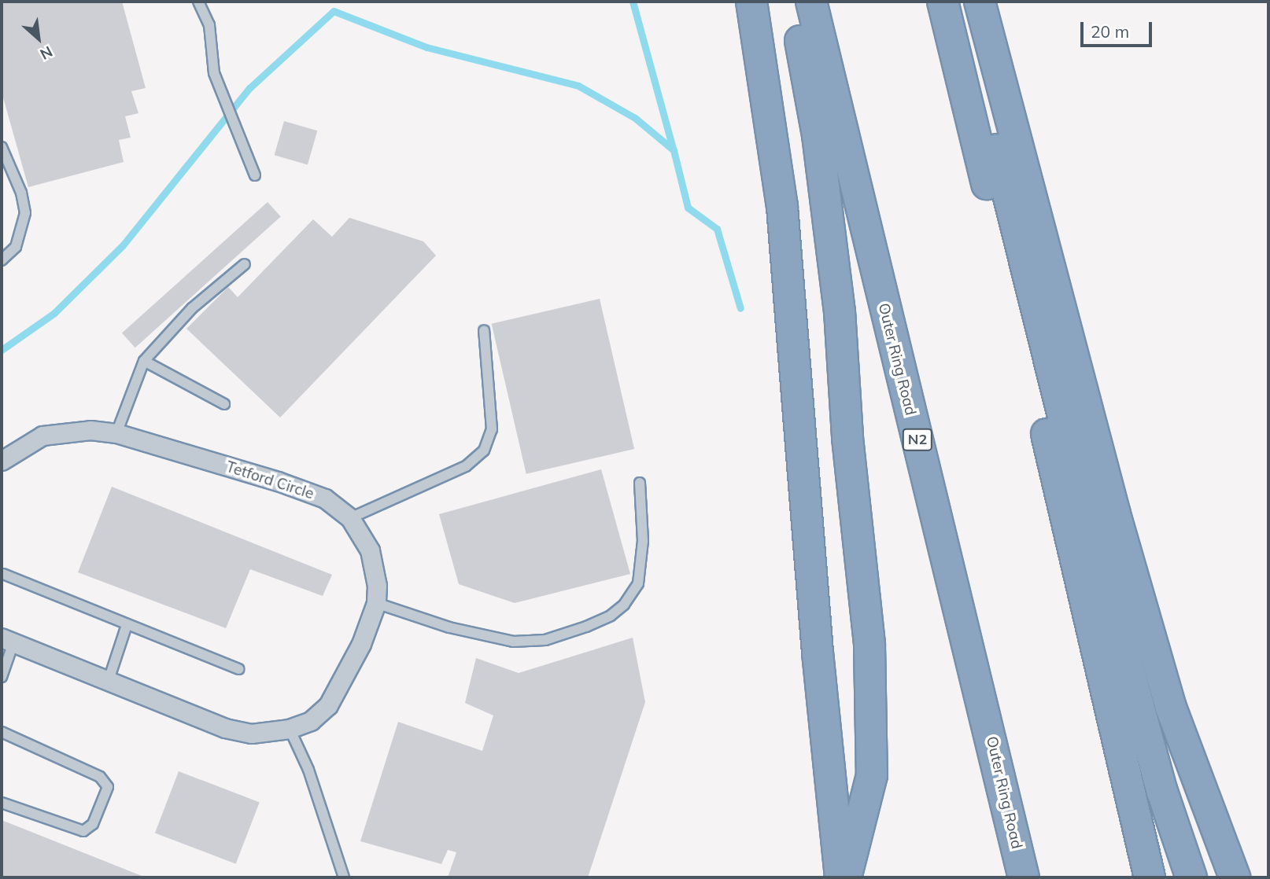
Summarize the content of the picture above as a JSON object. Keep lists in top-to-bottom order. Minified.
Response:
{"streets":{"highway":["Outer Ring Road","N2"],"street":["Tetford Circle"]},"scale_bar":"20 m","north":"bottom right"}
